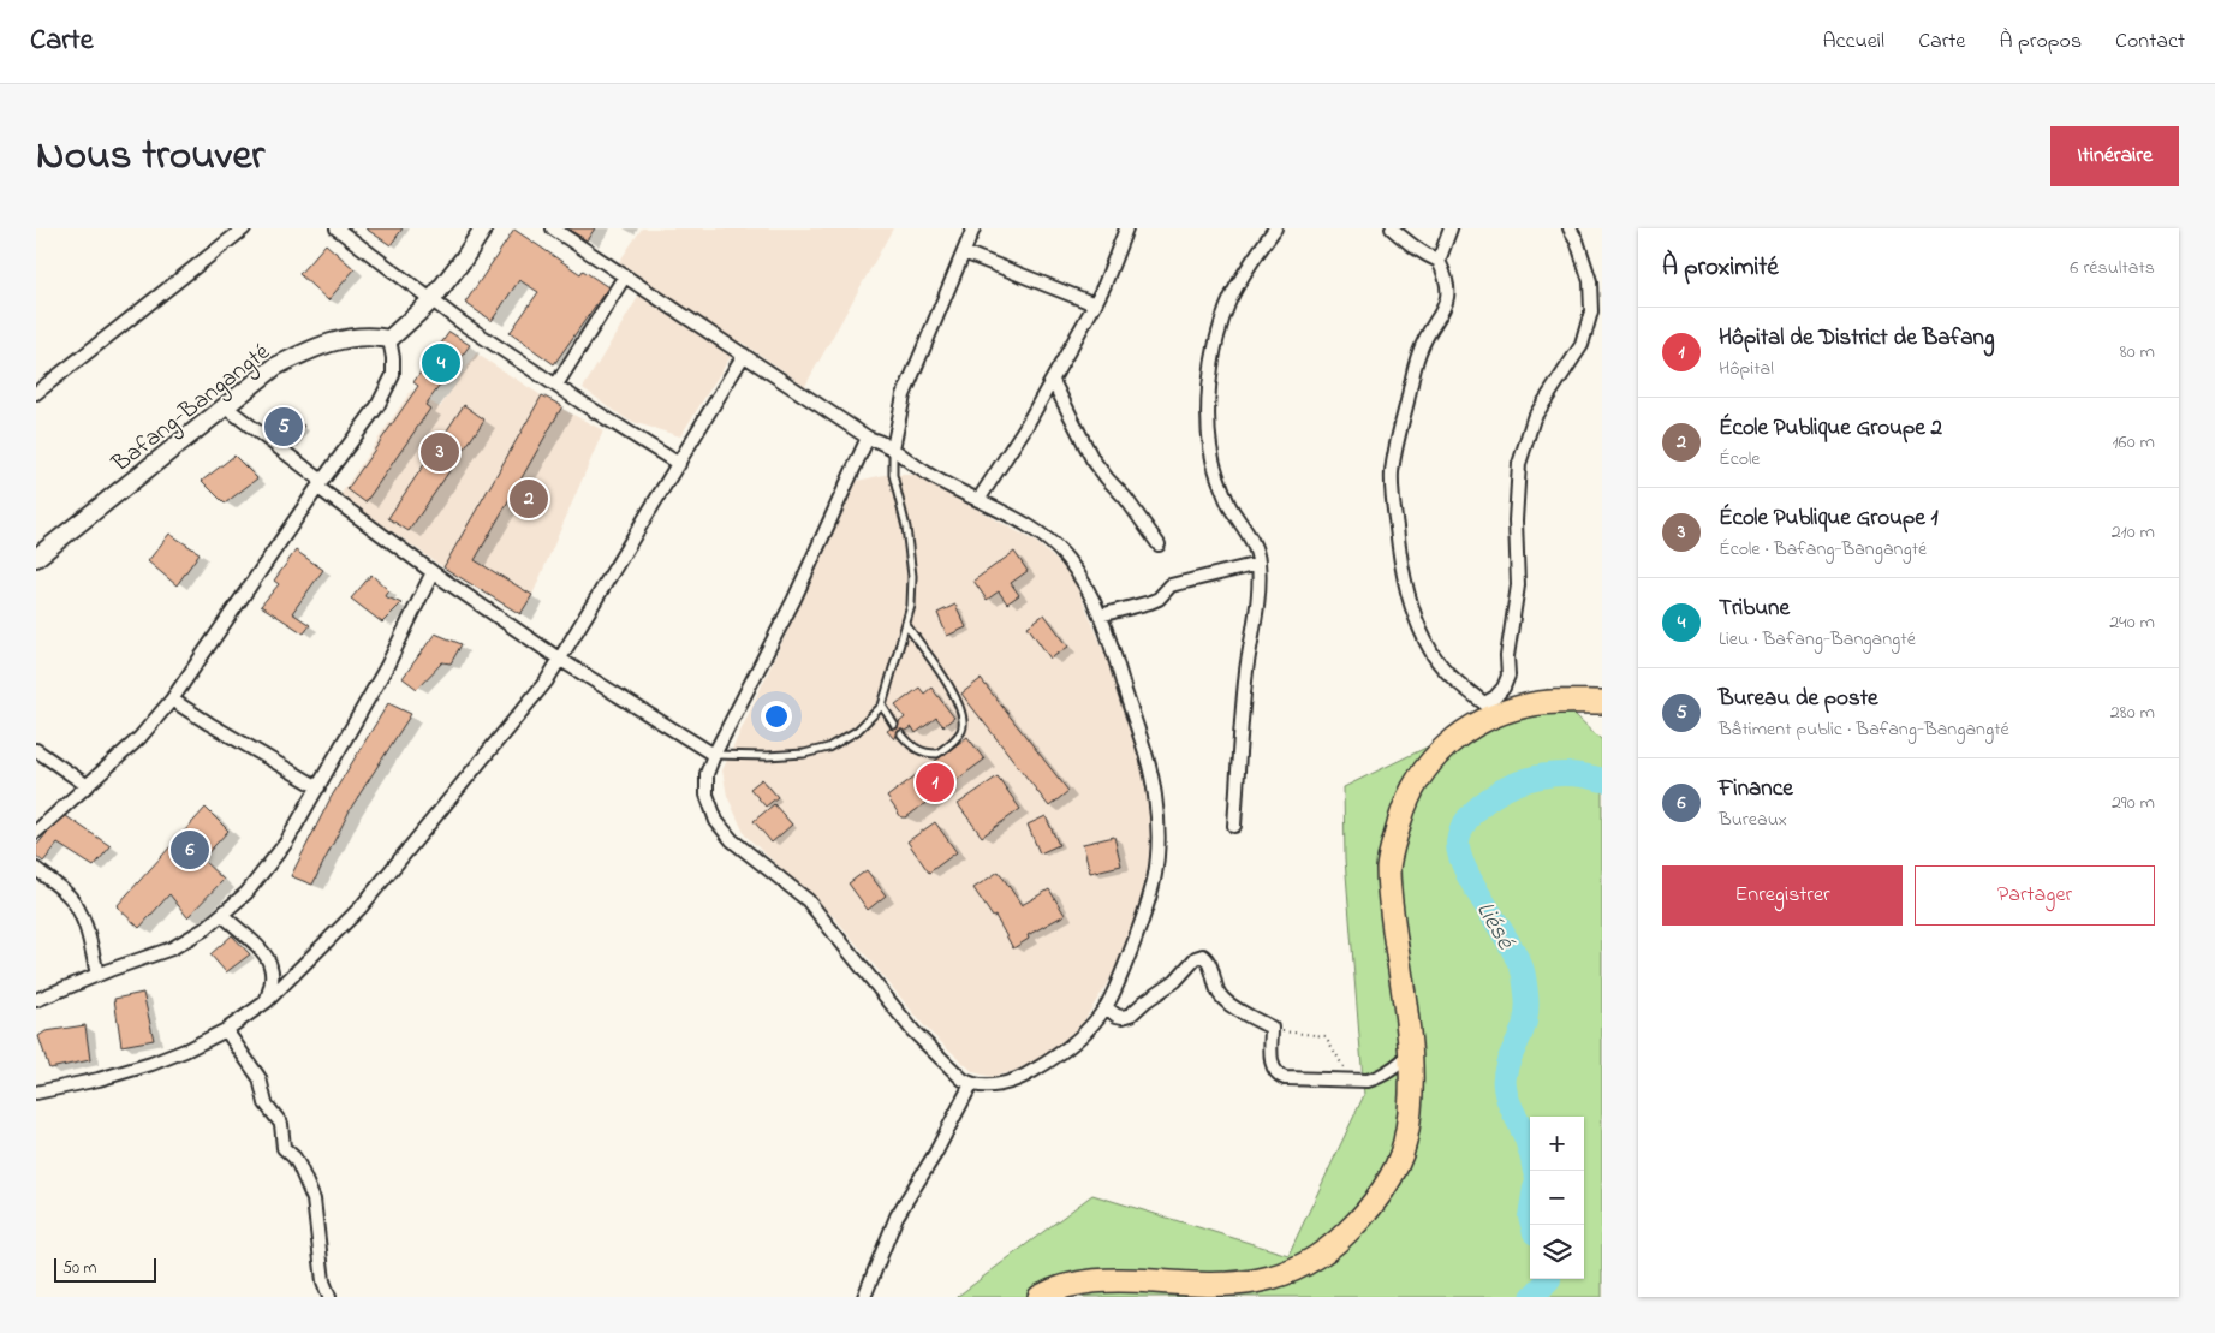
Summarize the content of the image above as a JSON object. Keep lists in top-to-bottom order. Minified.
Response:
{"streets":{"street":["Bafang-Bangangté"]},"water":["Liésé"],"scale_bar":"50 m","page":{"header":"Carte","nav":["Accueil","Carte","À propos","Contact"],"title":"Nous trouver","buttons":["Itinéraire",["Enregistrer","Partager"]],"heading":["À proximité","6 résultats"],"list":[{"mark":"1","name":"Hôpital de District de Bafang","note":"Hôpital","value":"80 m"},{"mark":"2","name":"École Publique Groupe 2","note":"École","value":"160 m"},{"mark":"3","name":"École Publique Groupe 1","note":"École · Bafang-Bangangté","value":"210 m"},{"mark":"4","name":"Tribune","note":"Lieu · Bafang-Bangangté","value":"240 m"},{"mark":"5","name":"Bureau de poste","note":"Bâtiment public · Bafang-Bangangté","value":"280 m"},{"mark":"6","name":"Finance","note":"Bureaux","value":"290 m"}],"pins":["4","5","3","2","1","6"],"map_buttons":["+","−"],"scale":"50 m"}}
